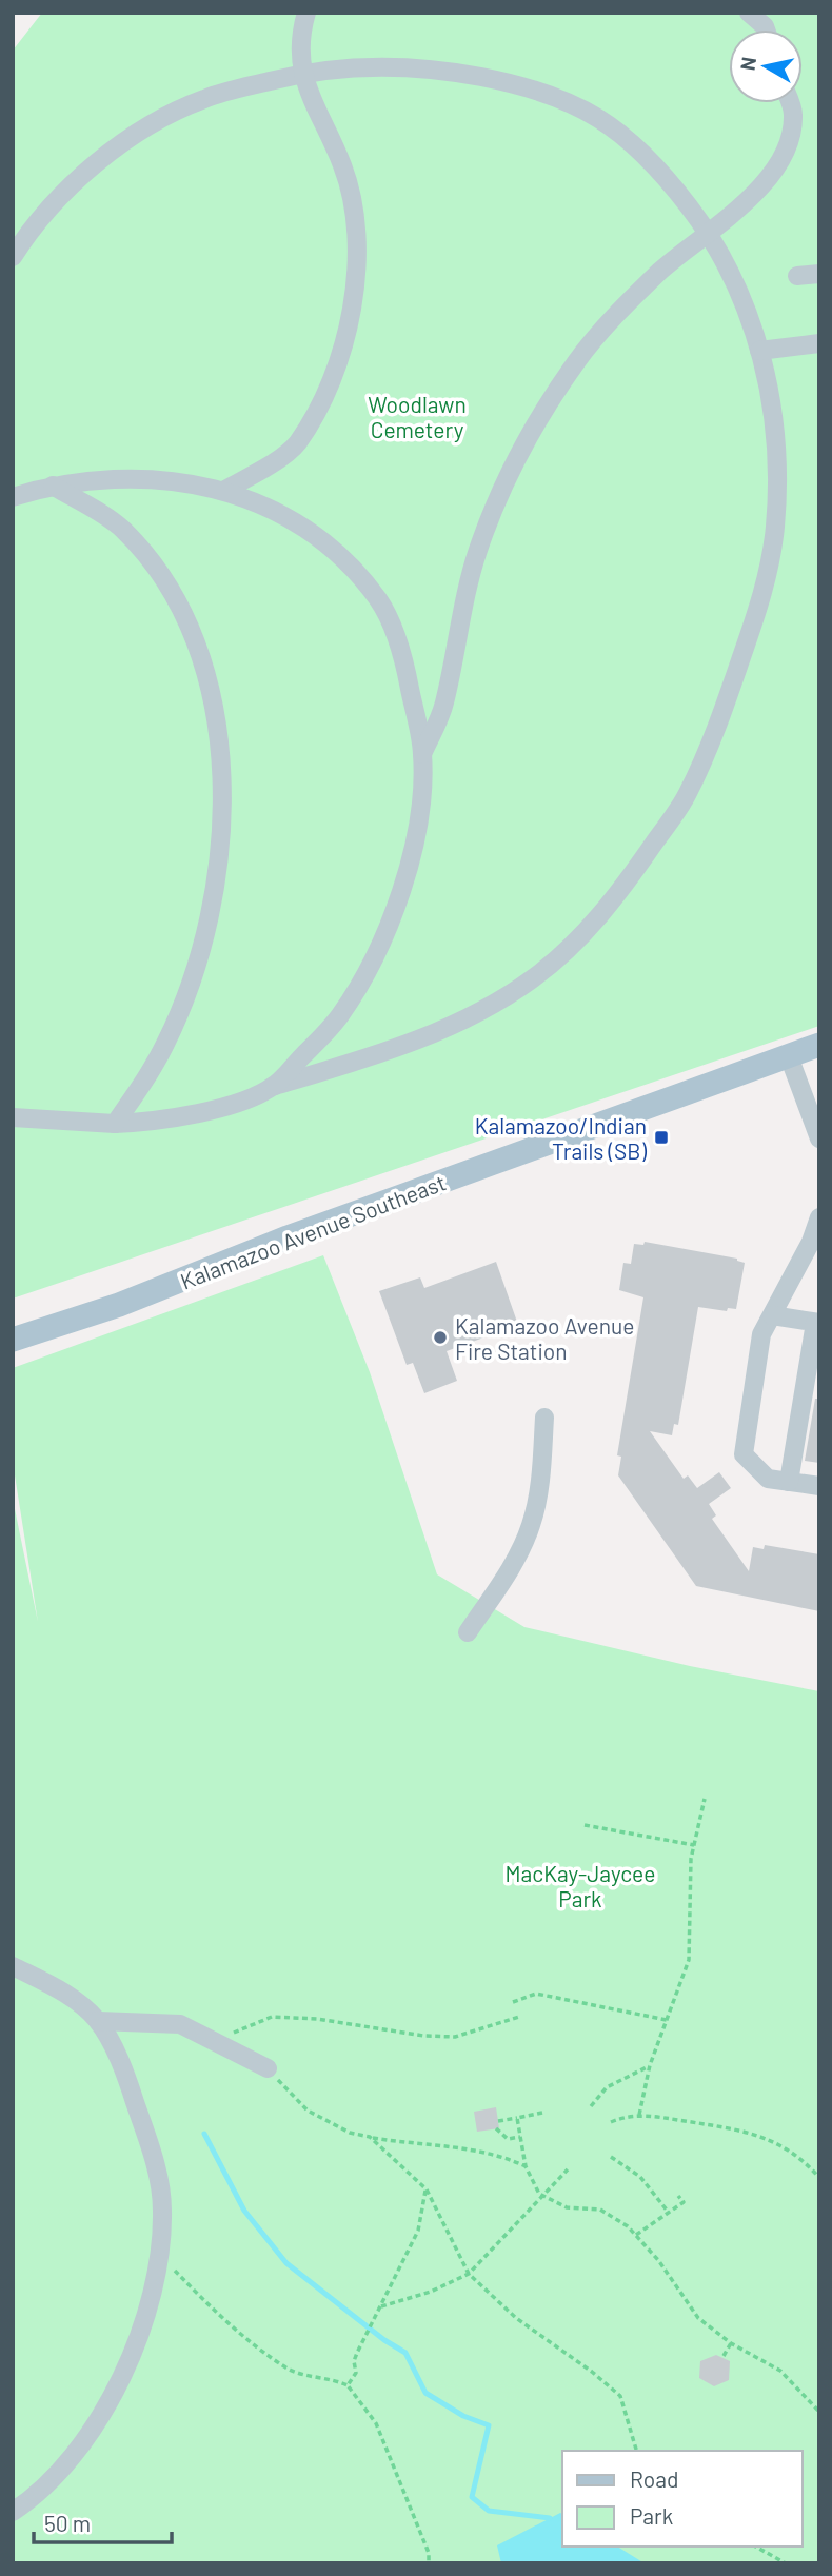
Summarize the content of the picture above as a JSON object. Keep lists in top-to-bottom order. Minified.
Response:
{"streets":{"main road":["Kalamazoo Avenue Southeast"]},"parks":["Woodlawn Cemetery","MacKay-Jaycee Park"],"places":{"transit":["Kalamazoo/Indian Trails (SB)"],"other":["Kalamazoo Avenue Fire Station"]},"legend":["Road","Park"],"scale_bar":"50 m","north":"left"}
